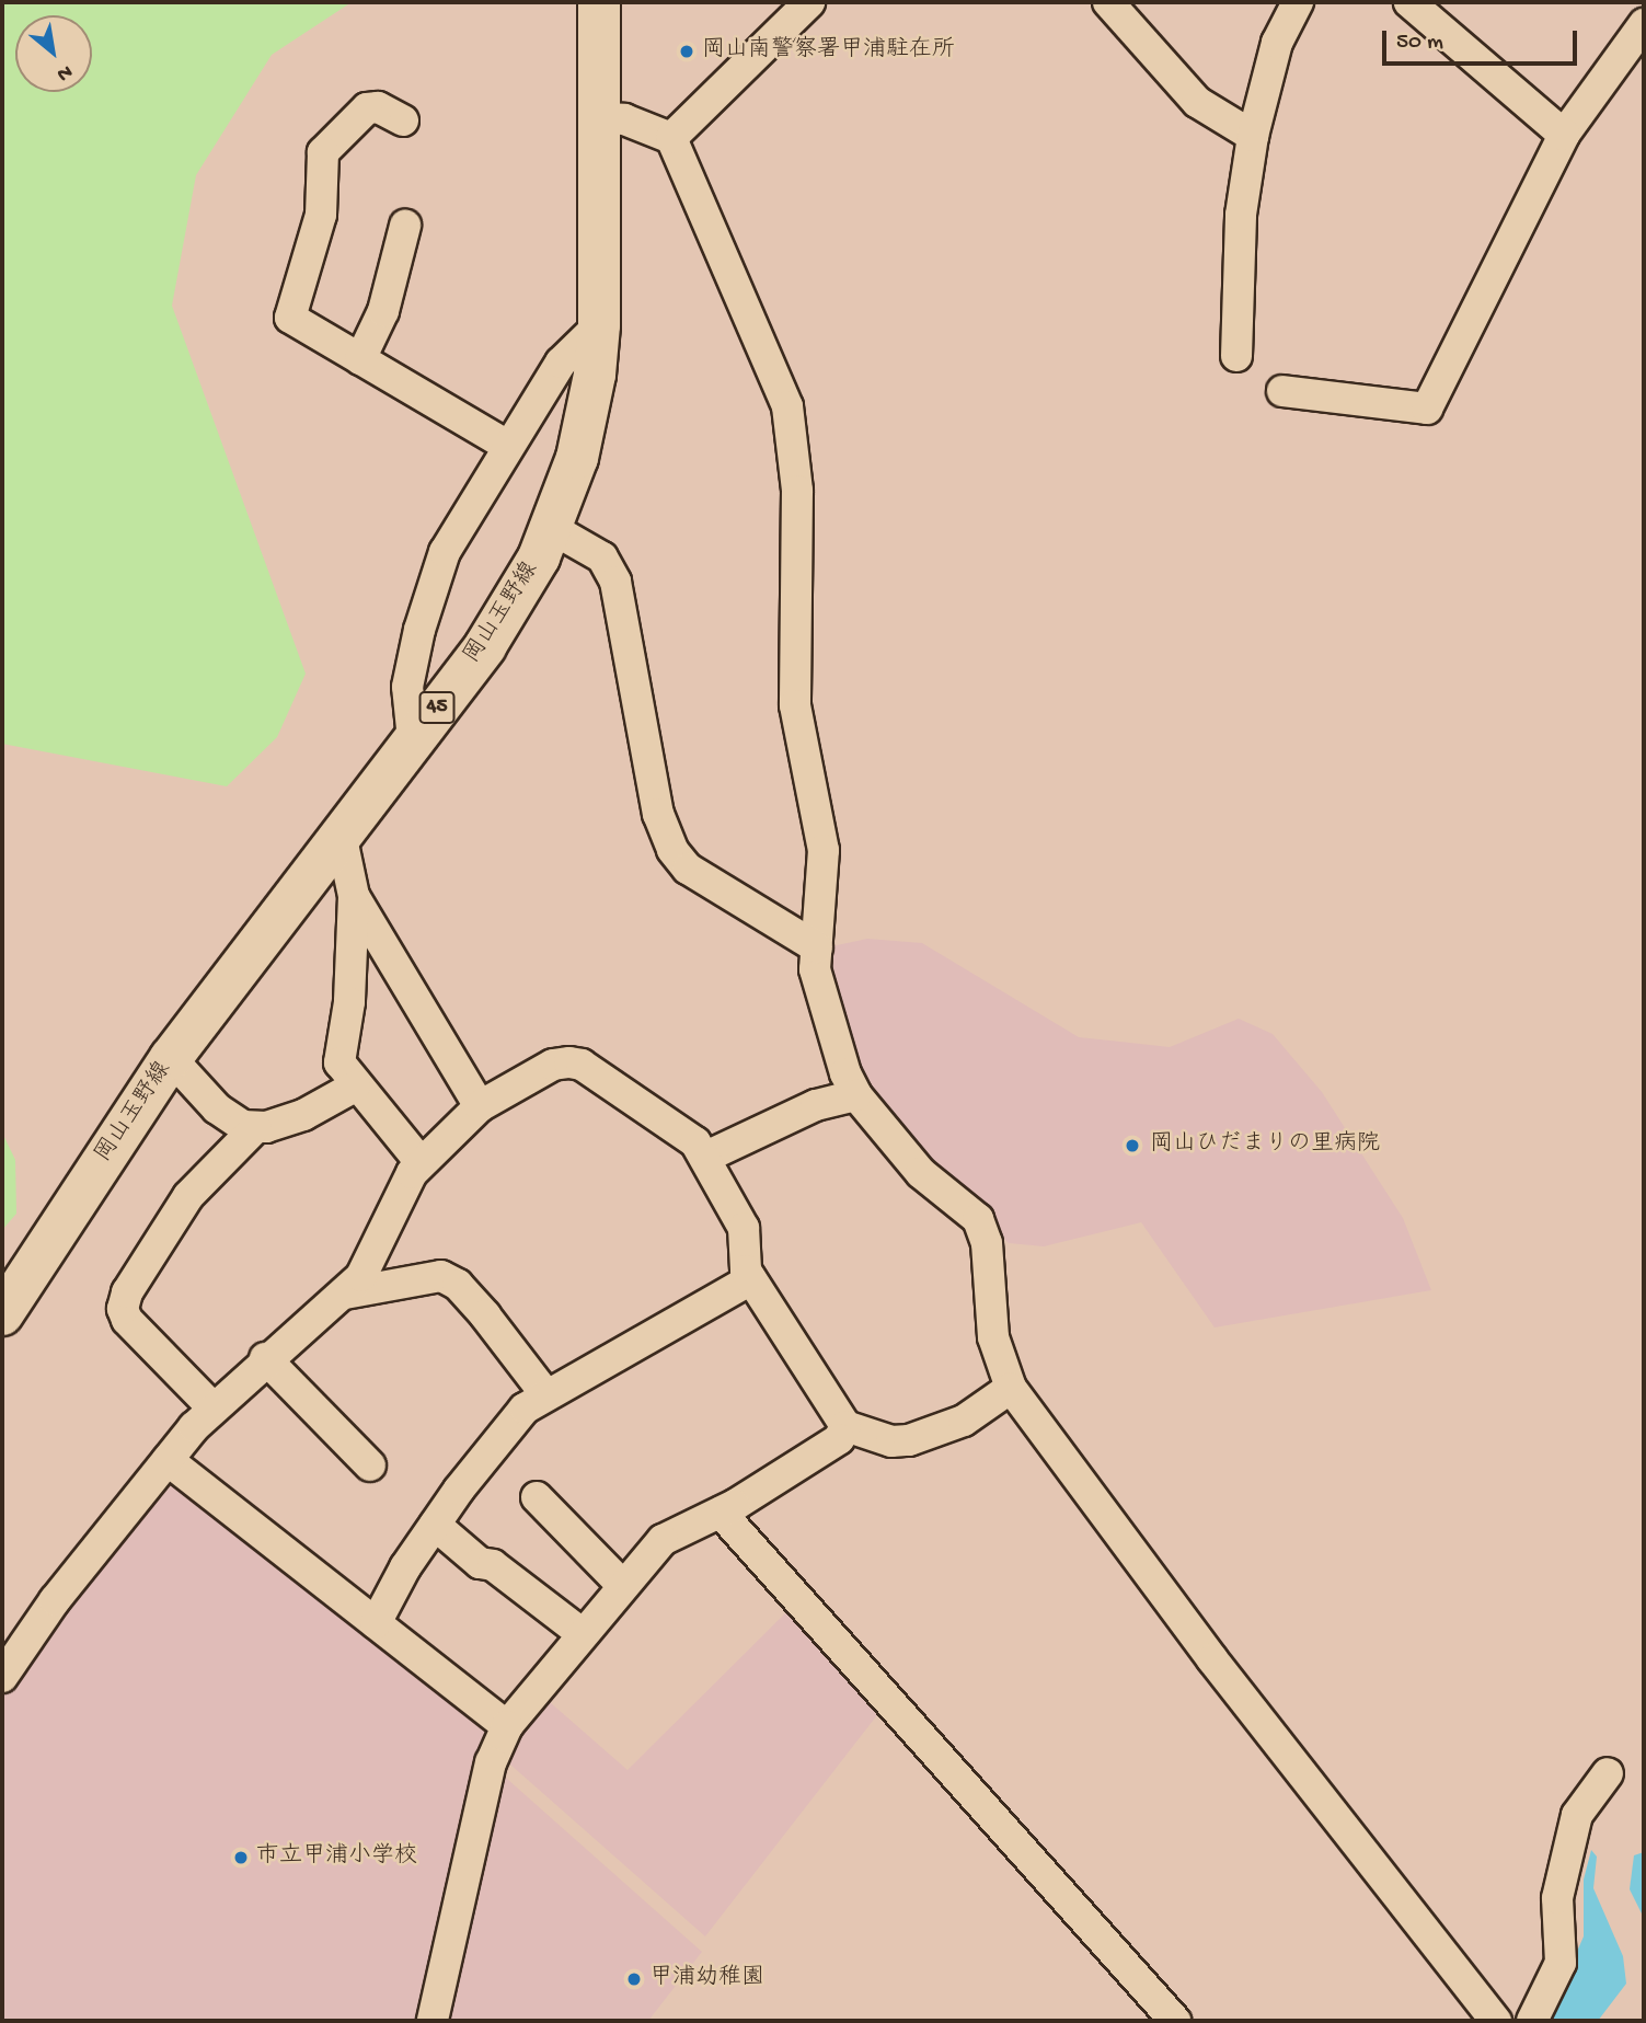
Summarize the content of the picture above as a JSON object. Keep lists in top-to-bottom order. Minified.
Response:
{"streets":{"main road":["岡山玉野線","45"]},"places":["岡山南警察署甲浦駐在所","岡山ひだまりの里病院","市立甲浦小学校","甲浦幼稚園"],"scale_bar":"50 m","north":"bottom right"}
